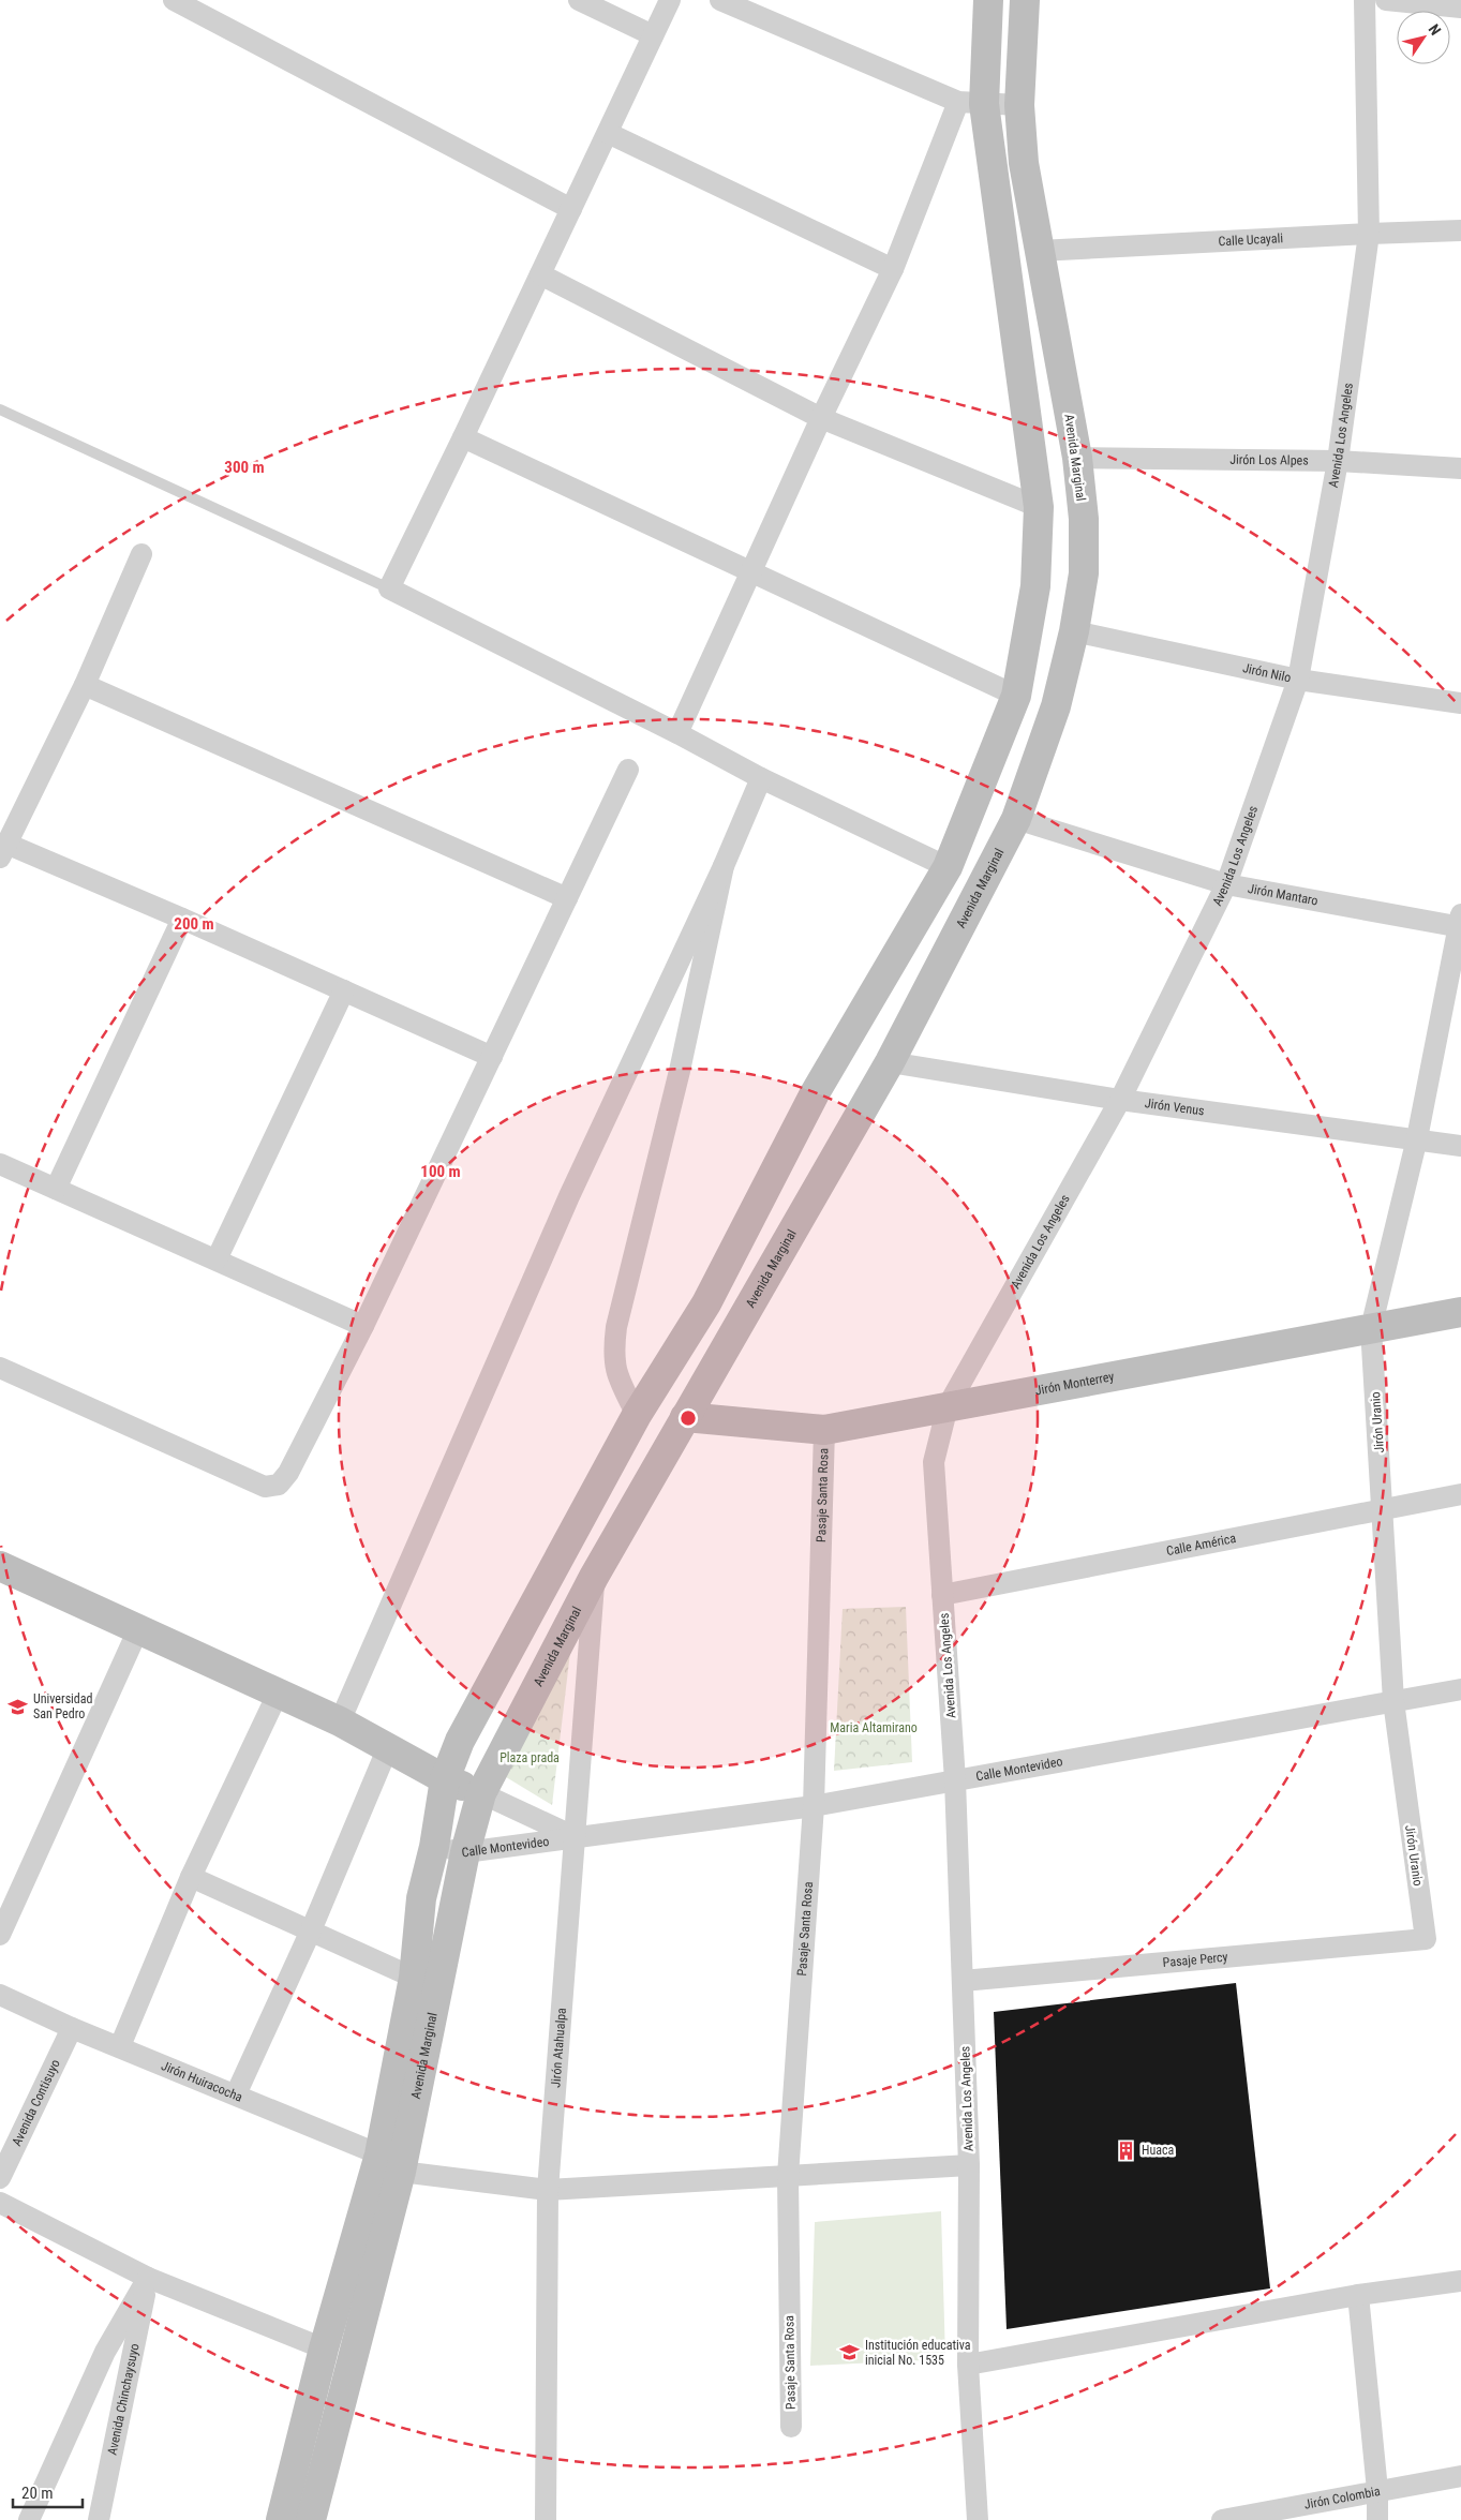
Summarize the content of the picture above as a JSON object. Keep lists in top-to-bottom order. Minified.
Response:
{"streets":{"main road":["Avenida Marginal","Jirón Monterrey"],"street":["Calle Ucayali","Avenida Los Angeles","Jirón Los Alpes","Jirón Nilo","Jirón Mantaro","Jirón Venus","Jirón Uranio","Pasaje Santa Rosa","Calle América","Calle Montevideo","Pasaje Percy","Jirón Atahualpa","Jirón Huiracocha","Avenida Contisuyo","Avenida Chinchaysuyo","Jirón Colombia"]},"crossings":[["Calle Ucayali","Avenida Los Angeles"],["Calle Ucayali","Avenida Marginal"],["Avenida Los Angeles","Jirón Los Alpes"],["Avenida Los Angeles","Jirón Nilo"],["Avenida Los Angeles","Jirón Mantaro"],["Avenida Los Angeles","Jirón Venus"],["Avenida Los Angeles","Jirón Monterrey"],["Avenida Los Angeles","Calle América"],["Avenida Los Angeles","Calle Montevideo"],["Avenida Los Angeles","Pasaje Percy"],["Avenida Los Angeles","Jirón Huiracocha"],["Avenida Marginal","Jirón Los Alpes"],["Avenida Marginal","Jirón Nilo"],["Avenida Marginal","Jirón Mantaro"],["Avenida Marginal","Jirón Venus"],["Avenida Marginal","Jirón Monterrey"],["Avenida Marginal","Calle Montevideo"],["Avenida Marginal","Jirón Atahualpa"],["Avenida Marginal","Jirón Huiracocha"],["Jirón Mantaro","Jirón Uranio"],["Jirón Venus","Jirón Uranio"],["Jirón Monterrey","Jirón Uranio"],["Jirón Monterrey","Pasaje Santa Rosa"],["Jirón Uranio","Calle América"],["Jirón Uranio","Calle Montevideo"],["Jirón Uranio","Pasaje Percy"],["Pasaje Santa Rosa","Calle Montevideo"],["Pasaje Santa Rosa","Jirón Huiracocha"],["Calle Montevideo","Jirón Atahualpa"],["Jirón Atahualpa","Jirón Huiracocha"],["Jirón Huiracocha","Avenida Contisuyo"]],"parks":["Maria Altamirano","Plaza prada"],"places":{"school or university":["Universidad San Pedro","Institución educativa inicial No. 1535"],"building":["Huaca"]},"scale_bar":"20 m","north":"top right","rings":["300 m","200 m","100 m"]}
